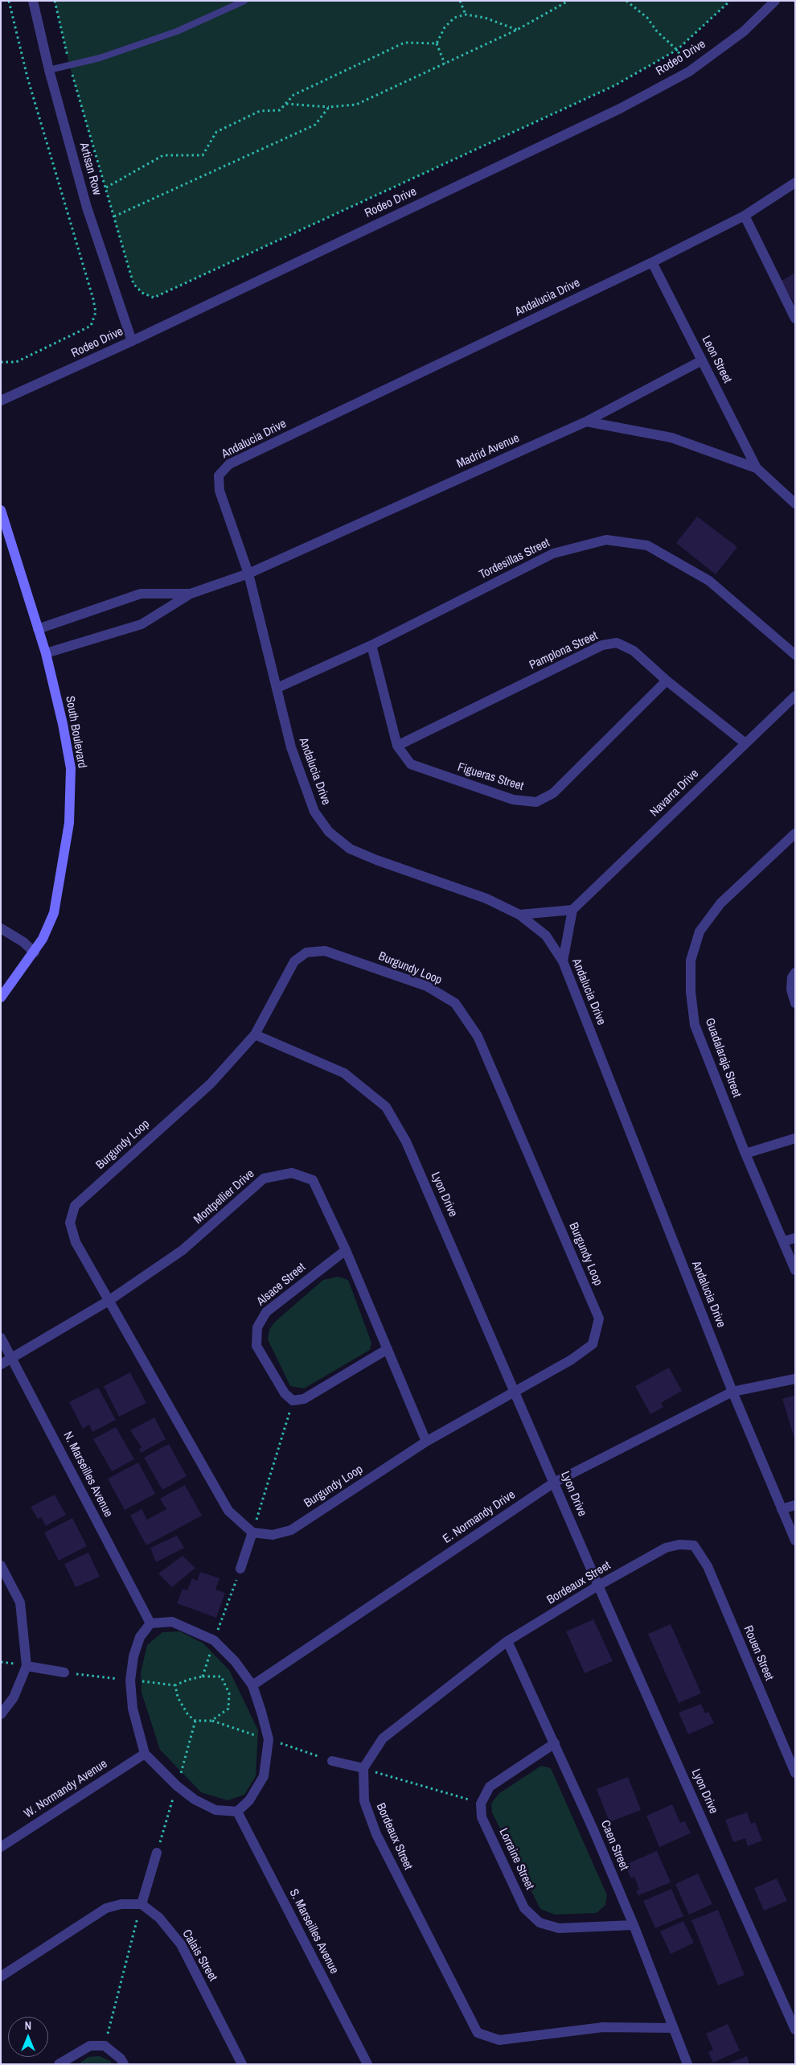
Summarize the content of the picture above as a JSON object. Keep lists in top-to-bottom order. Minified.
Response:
{"streets":{"main road":["South Boulevard"],"street":["Rodeo Drive","Artisan Row","Andalucia Drive","Leon Street","Madrid Avenue","Tordesillas Street","Pamplona Street","Figueras Street","Navarra Drive","Burgundy Loop","Guadalaraja Street","Lyon Drive","Montpellier Drive","Alsace Street","N. Marseilles Avenue","E. Normandy Drive","Bordeaux Street","Rouen Street","W. Normandy Avenue","Caen Street","Lorraine Street","S. Marseilles Avenue","Calais Street"]},"crossings":[["Rodeo Drive","Artisan Row"],["Andalucia Drive","Leon Street"],["Andalucia Drive","Madrid Avenue"],["Andalucia Drive","Tordesillas Street"],["Andalucia Drive","E. Normandy Drive"],["Leon Street","Madrid Avenue"],["Tordesillas Street","Figueras Street"],["Pamplona Street","Figueras Street"],["Pamplona Street","Navarra Drive"],["Burgundy Loop","Lyon Drive"],["Burgundy Loop","Montpellier Drive"],["Lyon Drive","E. Normandy Drive"],["Lyon Drive","Bordeaux Street"],["Montpellier Drive","Alsace Street"],["Montpellier Drive","N. Marseilles Avenue"],["Bordeaux Street","Rouen Street"],["Bordeaux Street","Caen Street"],["Caen Street","Lorraine Street"]],"north":"top"}
